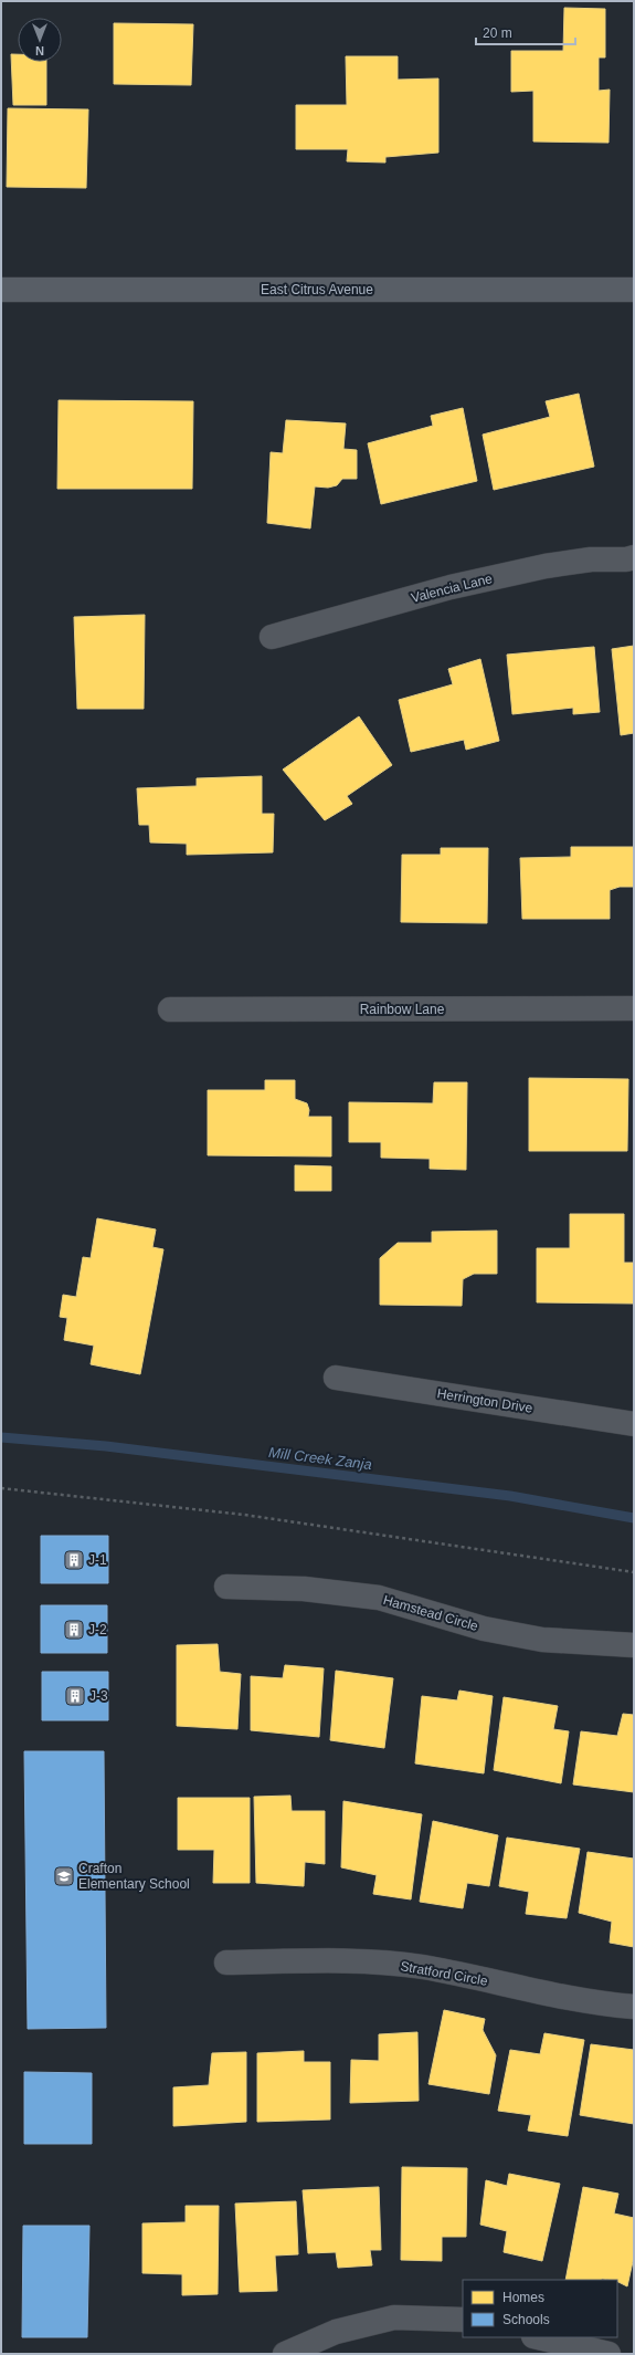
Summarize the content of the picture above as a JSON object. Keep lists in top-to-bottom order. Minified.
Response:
{"streets":{"street":["East Citrus Avenue","Valencia Lane","Rainbow Lane","Herrington Drive","Hamstead Circle","Stratford Circle"]},"water":["Mill Creek Zanja"],"places":{"building":["J-1","J-2","J-3"],"school or university":["Crafton Elementary School"]},"legend":["Homes","Schools"],"scale_bar":"20 m","north":"bottom"}
